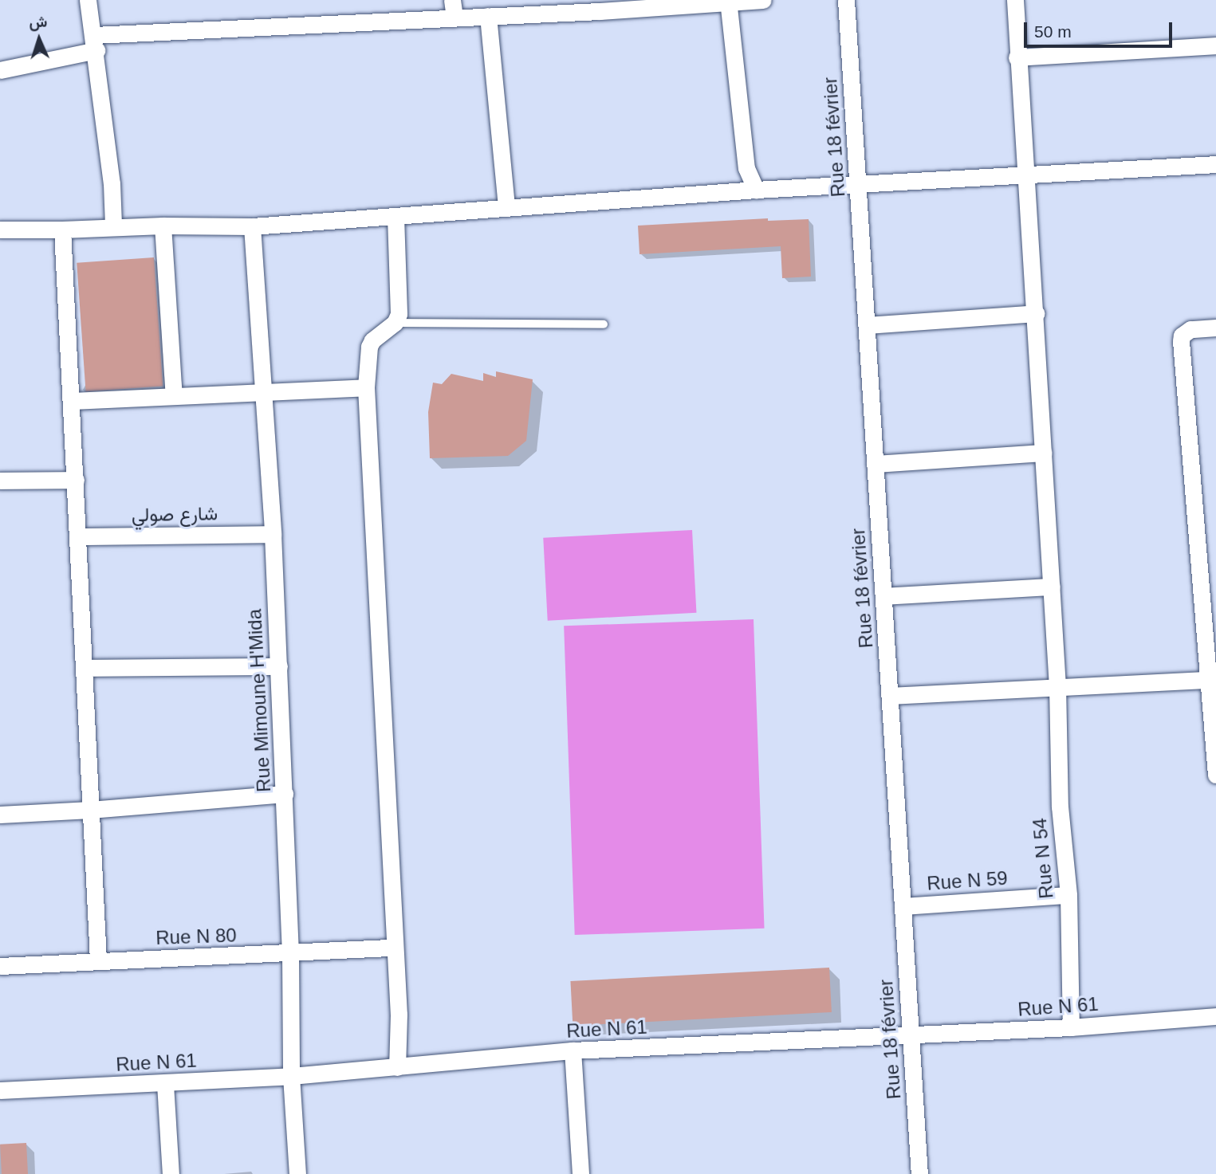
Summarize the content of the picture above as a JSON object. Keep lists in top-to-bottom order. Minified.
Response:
{"streets":{"street":["Rue 18 février","شارع صولي","Rue Mimoune H'Mida","Rue N 54","Rue N 59","Rue N 80","Rue N 61"]},"crossings":[["Rue 18 février","Rue N 59"],["Rue 18 février","Rue N 61"],["شارع صولي","Rue Mimoune H'Mida"],["Rue Mimoune H'Mida","Rue N 80"],["Rue Mimoune H'Mida","Rue N 61"],["Rue N 54","Rue N 59"],["Rue N 54","Rue N 61"]],"scale_bar":"50 m","north":"top"}
